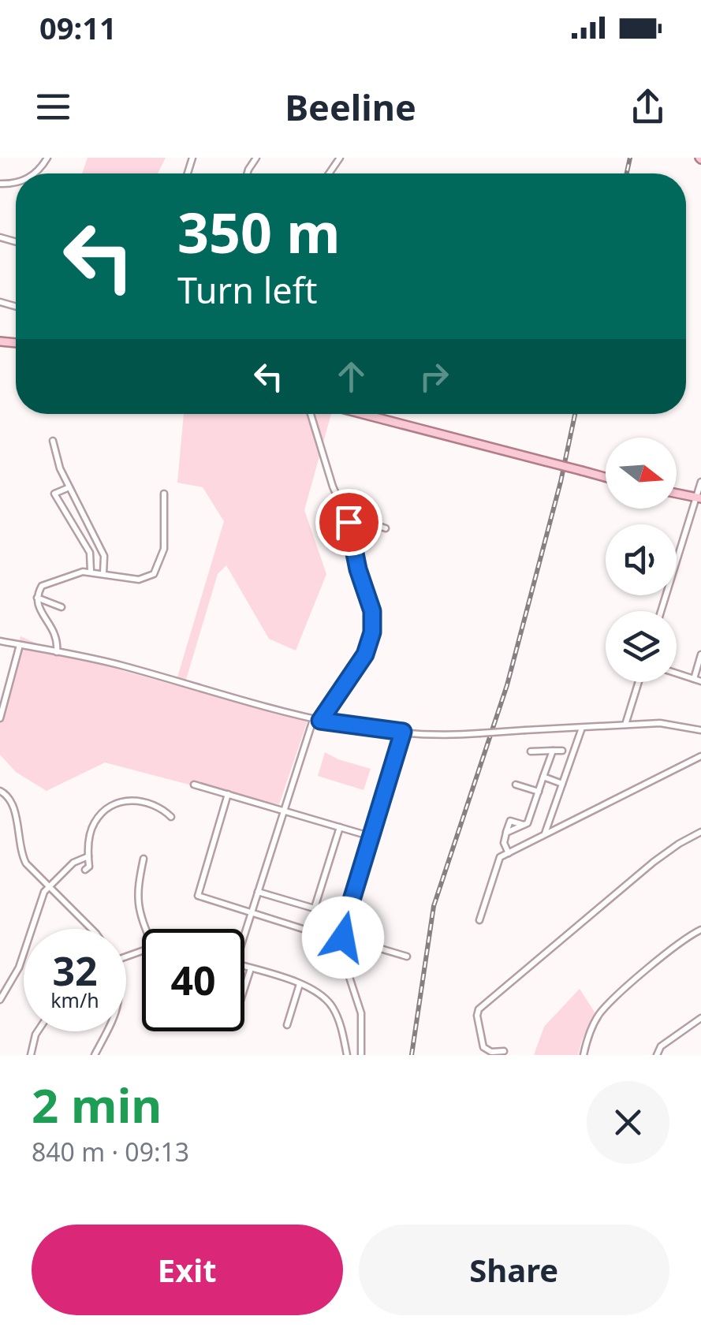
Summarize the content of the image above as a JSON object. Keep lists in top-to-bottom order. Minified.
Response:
{"north":"right","page":{"status":"09:11","header":"Beeline","turn":["350 m","Turn left"],"speed":"32 km/h","limit":"40","heading":["2 min","840 m · 09:13"],"buttons":["Exit","Share"]}}
